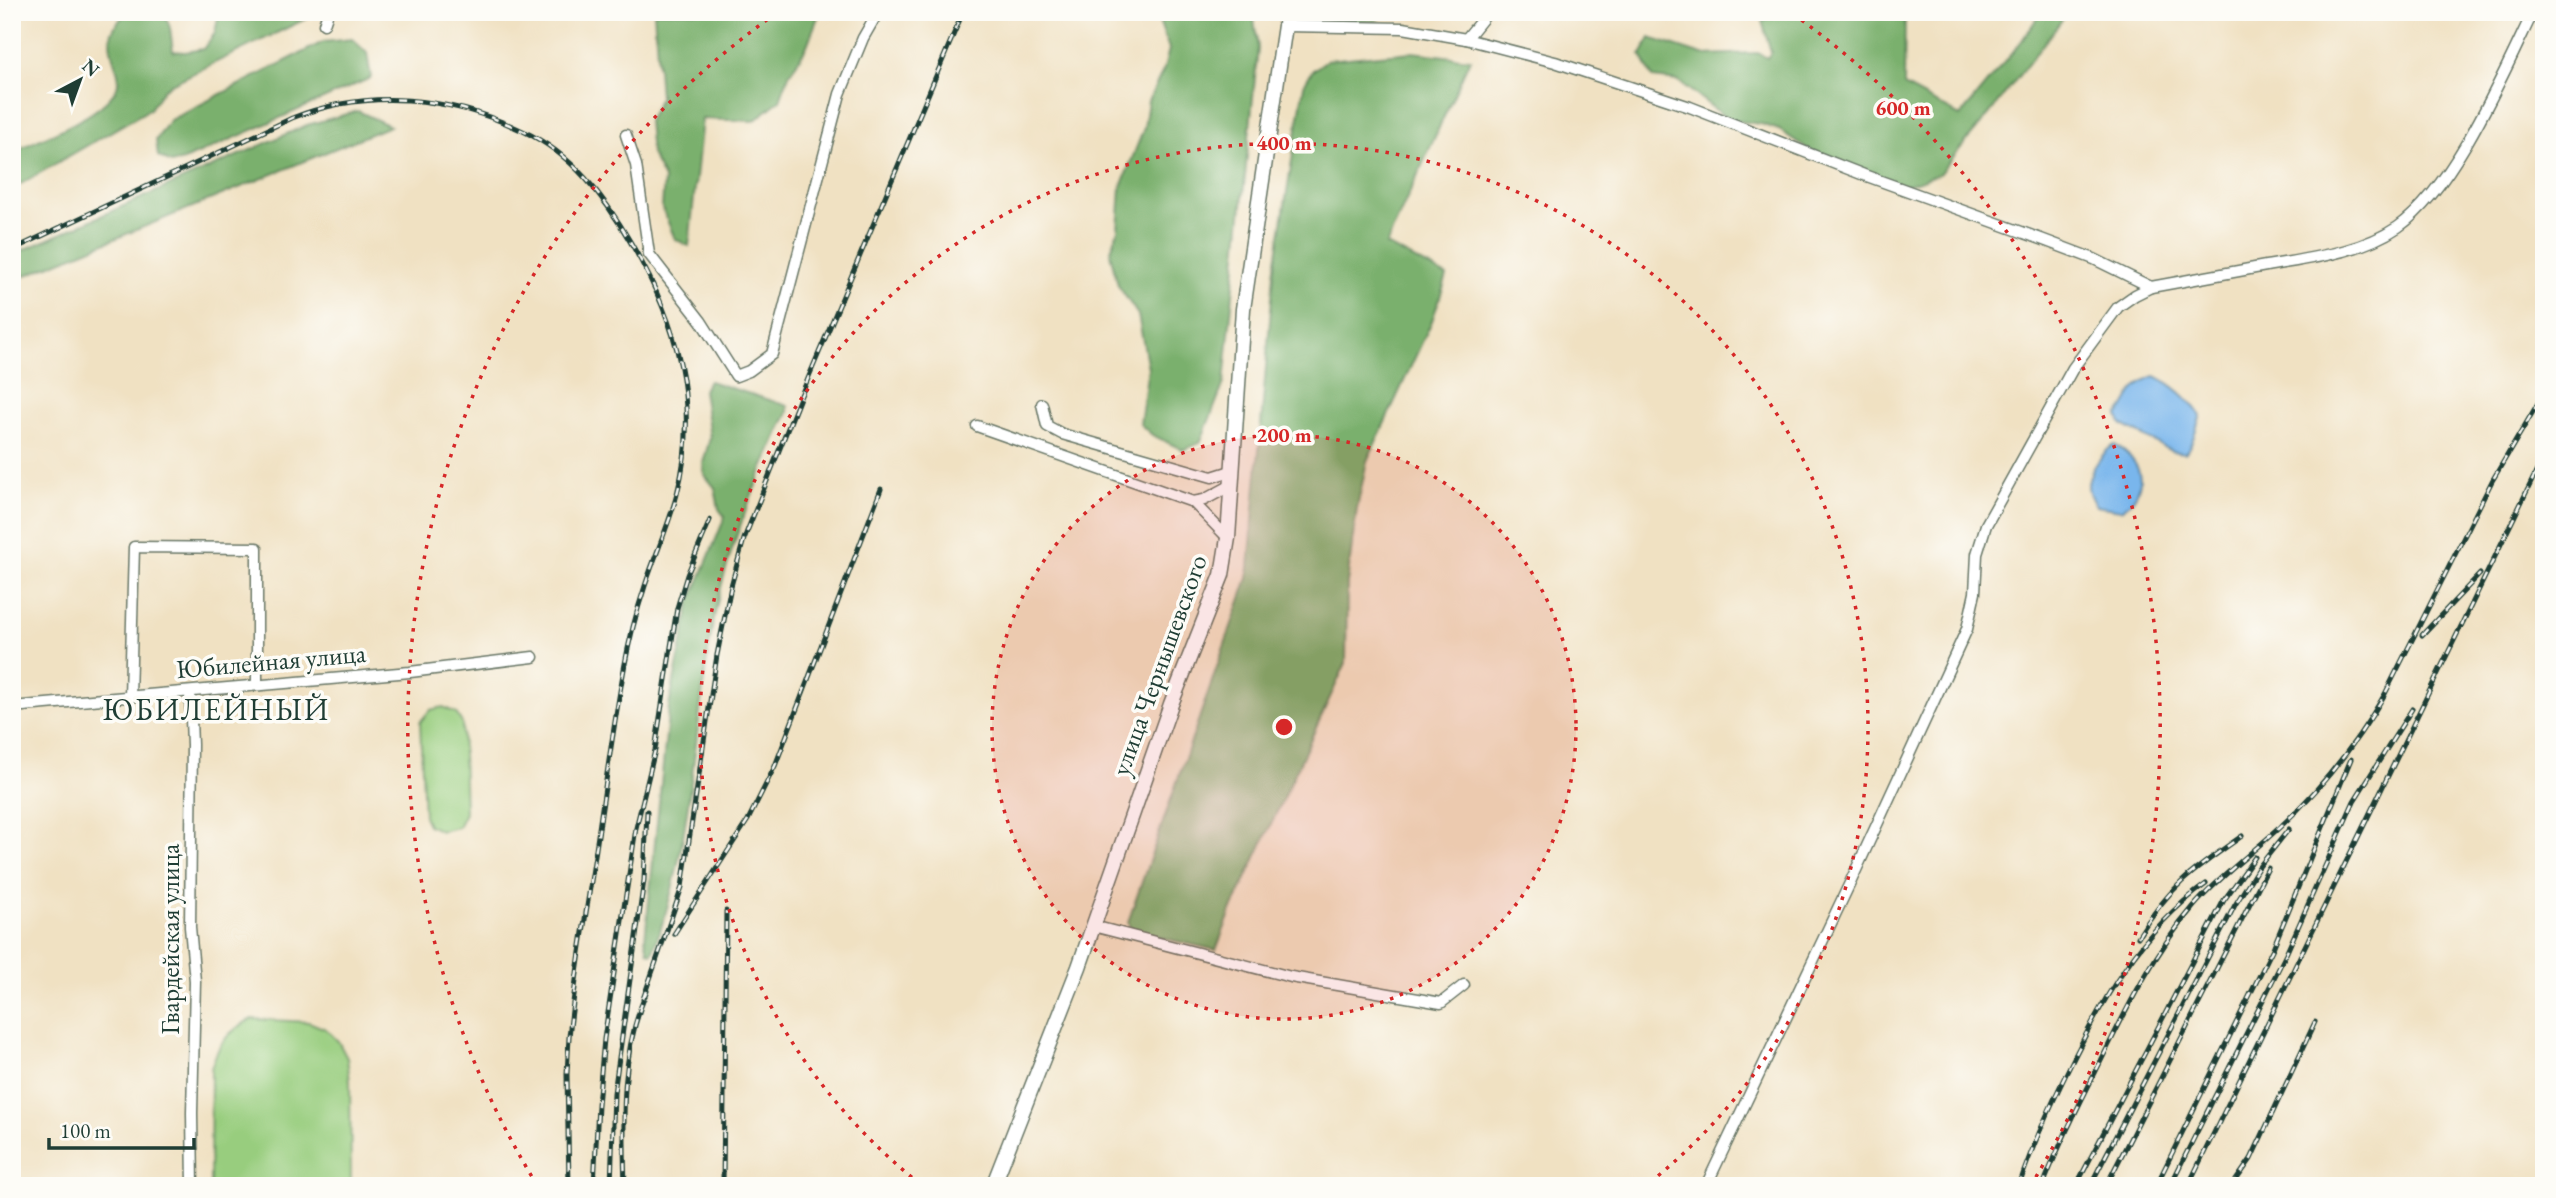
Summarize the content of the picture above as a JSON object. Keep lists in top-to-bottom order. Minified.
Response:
{"streets":{"main road":["улица Чернышевского"],"street":["Юбилейная улица","Гвардейская улица"]},"crossings":[["Юбилейная улица","Гвардейская улица"]],"districts":["ЮБИЛЕЙНЫЙ"],"scale_bar":"100 m","north":"top right","rings":["600 m","400 m","200 m"]}
